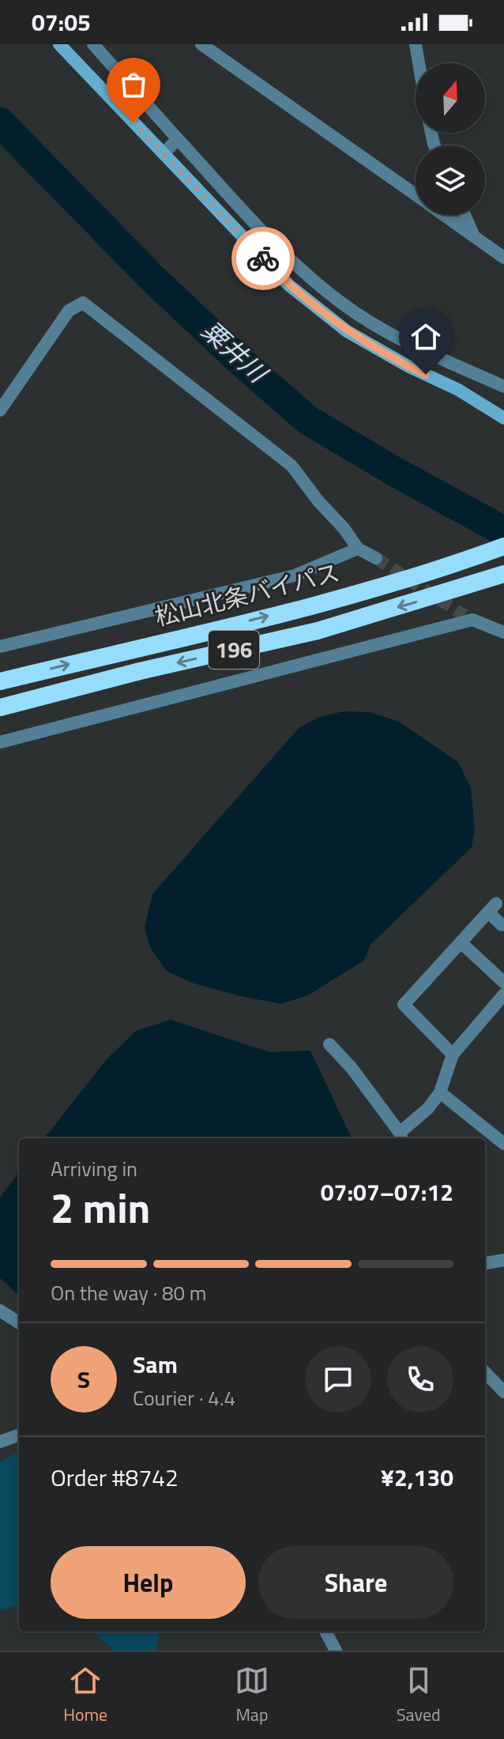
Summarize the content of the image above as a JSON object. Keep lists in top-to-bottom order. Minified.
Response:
{"streets":{"highway":["松山北条バイパス","196"]},"water":["粟井川"],"north":"top","page":{"status":"07:05","heading":["2 min","Arriving in","07:07–07:12"],"panel":["Sam","Courier · 4.4","Order #8742","¥2,130"],"bar":"On the way · 80 m","round":"S","buttons":["Help","Share"],"tabs":["Home","Map","Saved"]}}
